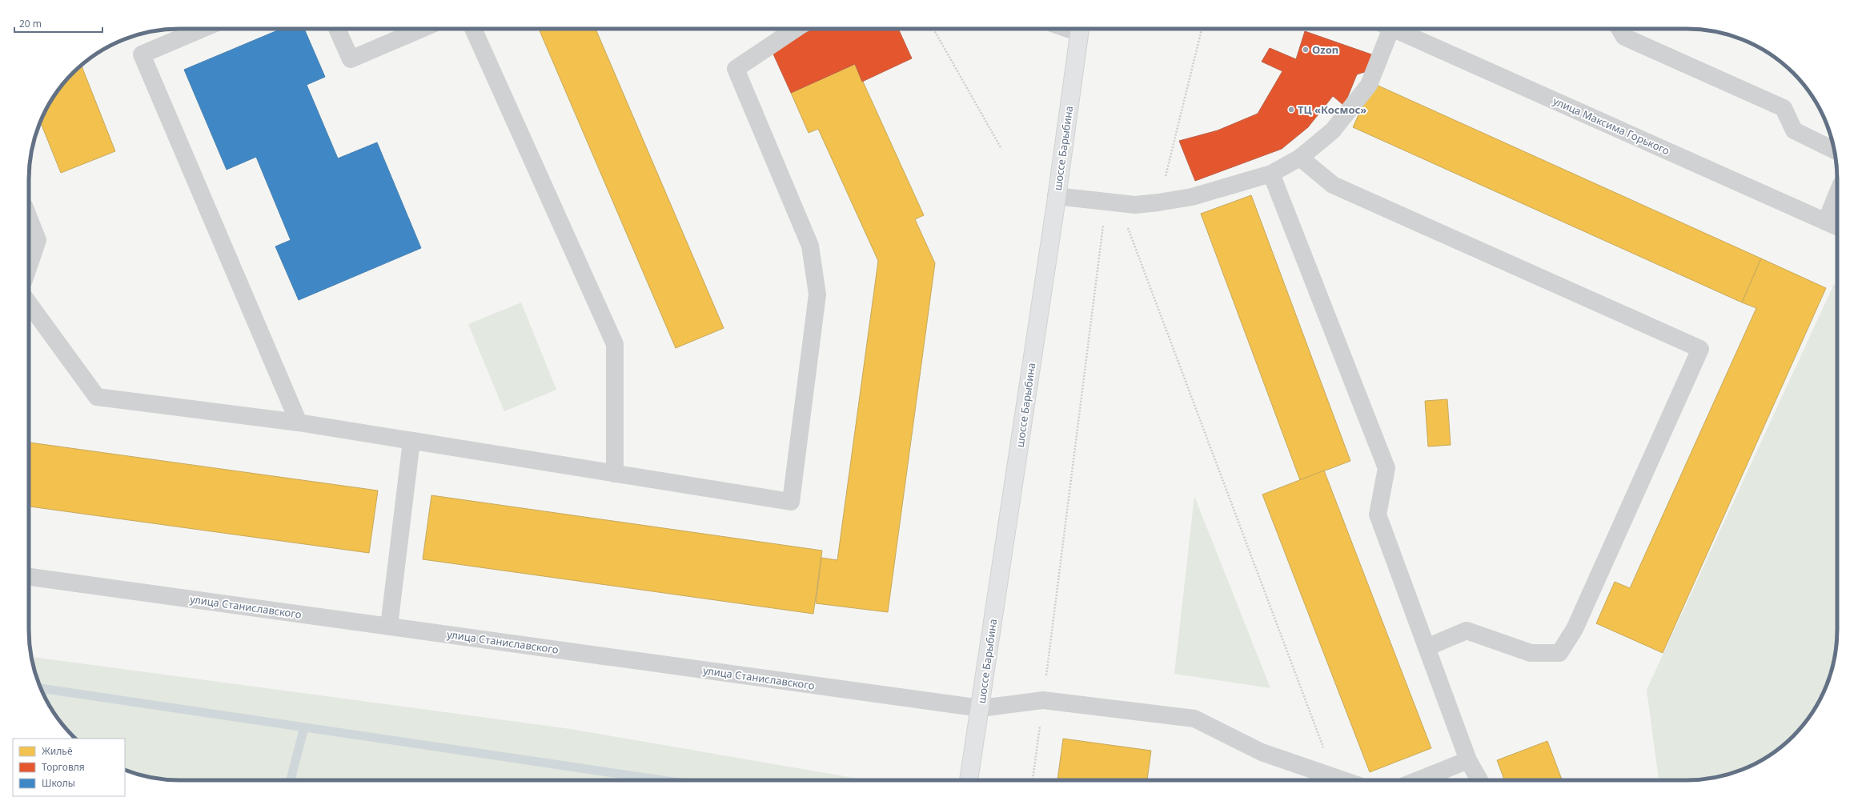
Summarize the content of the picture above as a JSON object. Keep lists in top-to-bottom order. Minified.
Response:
{"streets":{"main road":["шоссе Барыбина"],"street":["улица Максима Горького","улица Станиславского"]},"crossings":[["шоссе Барыбина","улица Станиславского"]],"places":["Ozon","ТЦ «Космос»"],"legend":["Жильё","Торговля","Школы"],"scale_bar":"20 m"}
